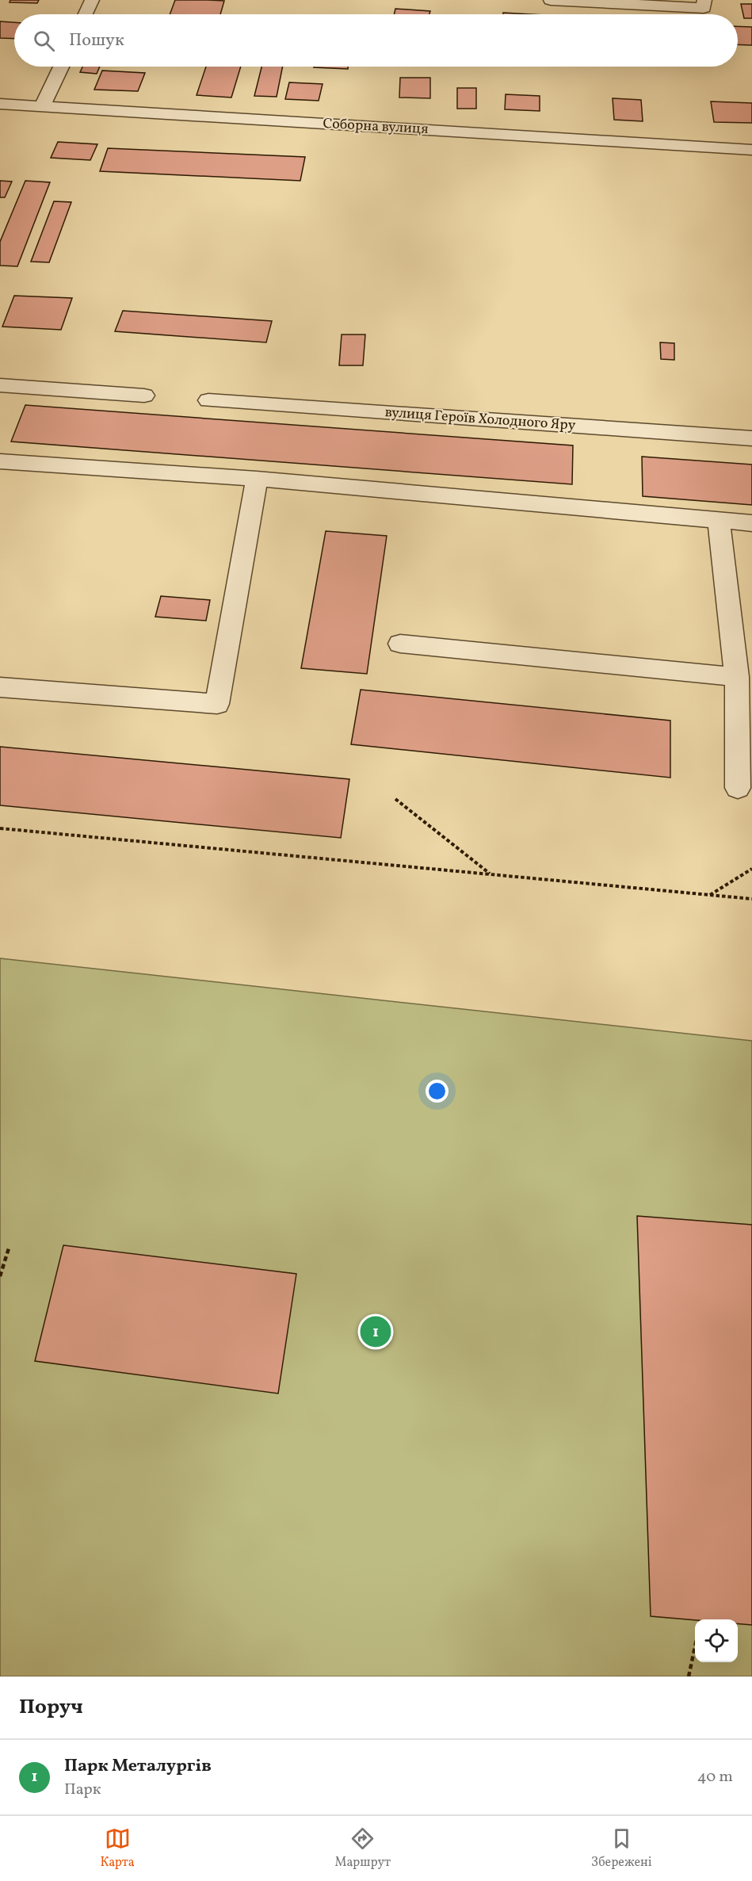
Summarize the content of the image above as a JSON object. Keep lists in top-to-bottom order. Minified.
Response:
{"streets":{"street":["Соборна вулиця","вулиця Героїв Холодного Яру"]},"page":{"search":"Пошук","pins":"1","heading":"Поруч","list":[{"mark":"1","name":"Парк Металургів","note":"Парк","value":"40 m"}],"nav":["Карта","Маршрут","Збережені"]}}
